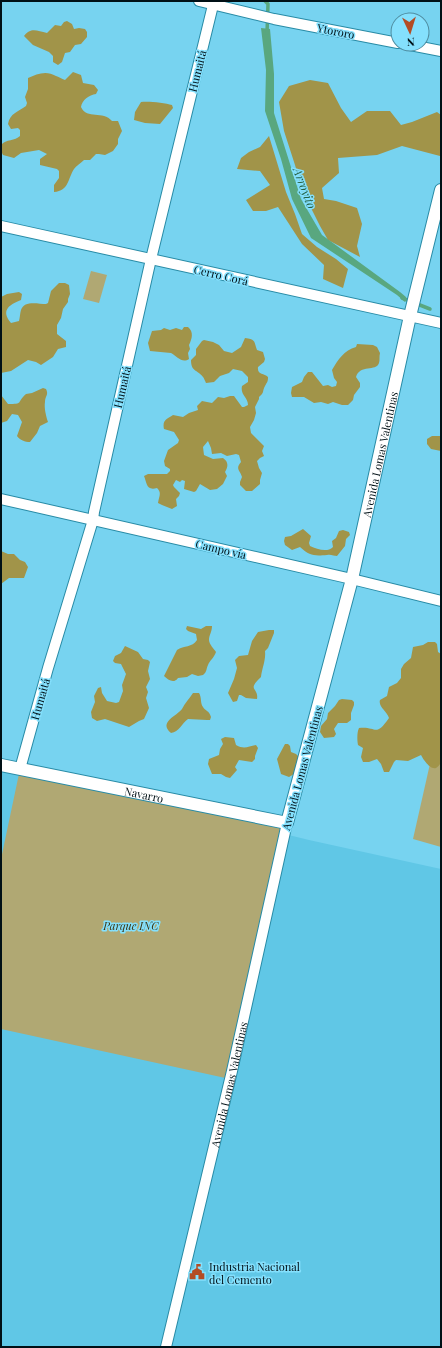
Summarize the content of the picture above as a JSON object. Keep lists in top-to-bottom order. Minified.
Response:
{"streets":{"street":["Ytororo","Humaitá","Cerro Corá","Avenida Lomas Valentinas","Campo vía","Navarro"]},"crossings":[["Ytororo","Humaitá"],["Humaitá","Cerro Corá"],["Humaitá","Campo vía"],["Humaitá","Navarro"],["Cerro Corá","Avenida Lomas Valentinas"],["Avenida Lomas Valentinas","Campo vía"],["Avenida Lomas Valentinas","Navarro"]],"water":["Arroyito"],"parks":["Parque INC"],"places":{"public building":["Industria Nacional del Cemento"]},"north":"bottom"}
